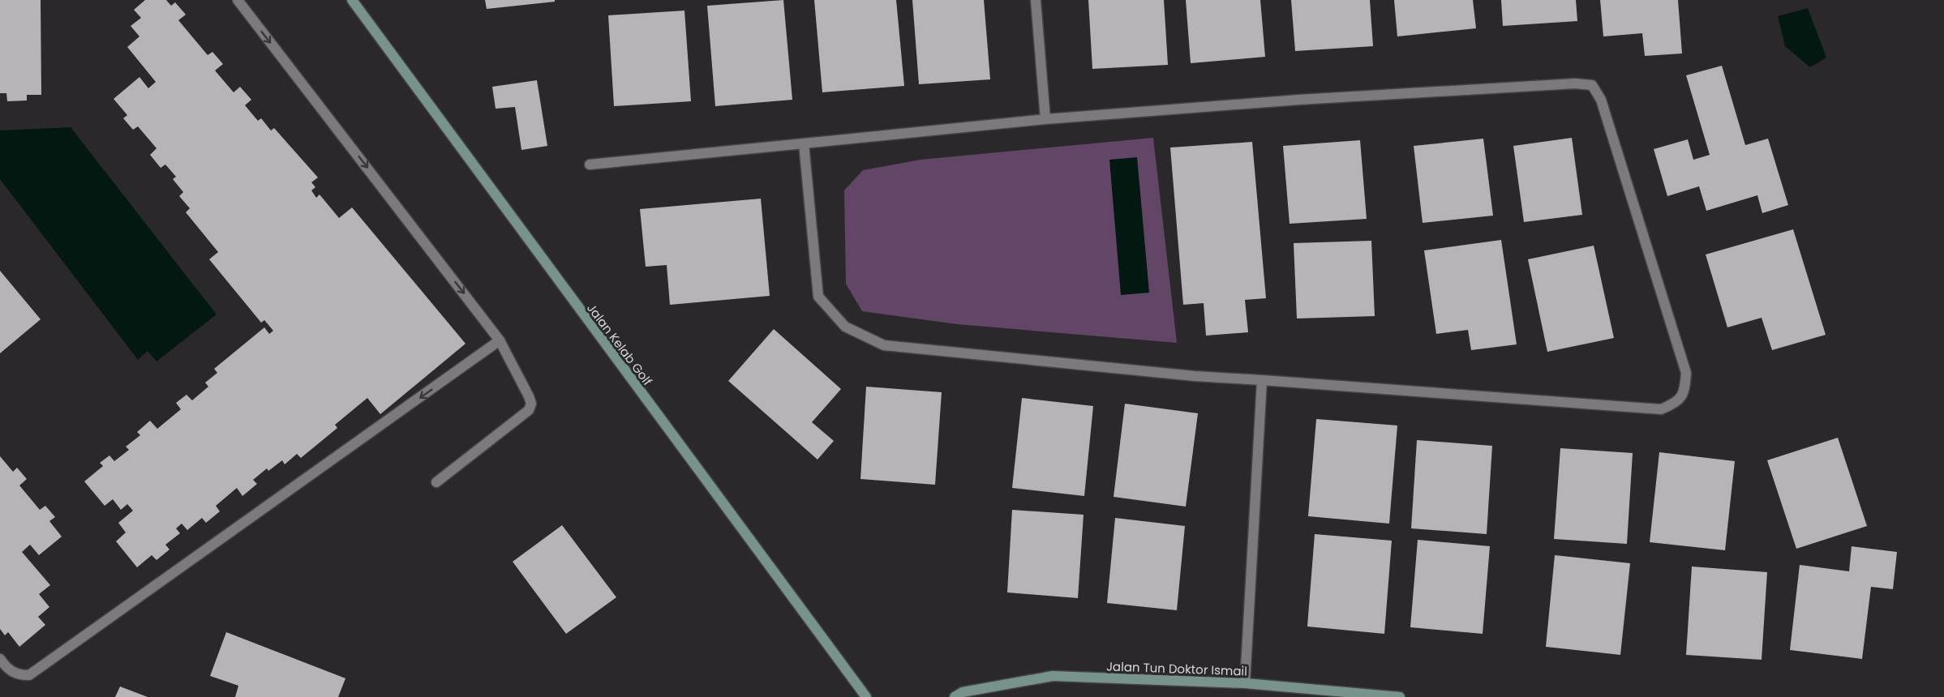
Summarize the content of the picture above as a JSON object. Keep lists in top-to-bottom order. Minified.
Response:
{"streets":{"street":["Jalan Kelab Golf","Jalan Tun Doktor Ismail"]}}
